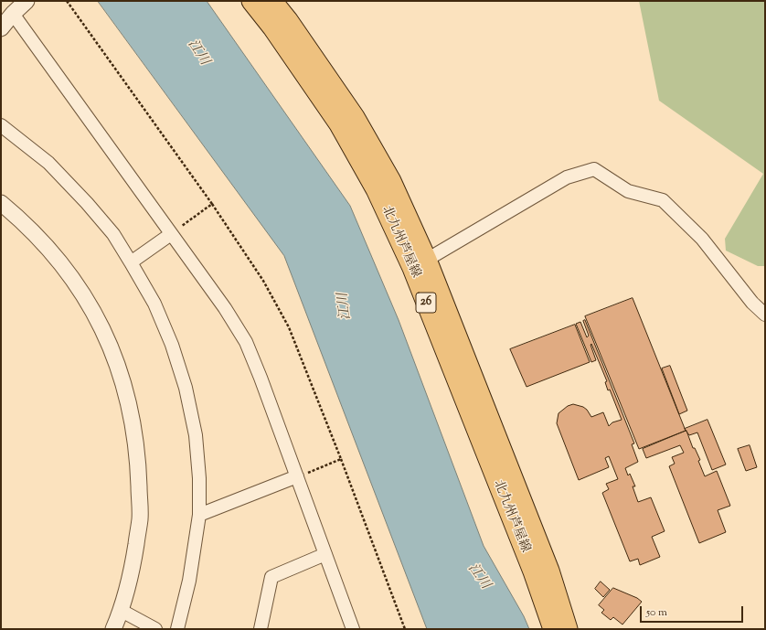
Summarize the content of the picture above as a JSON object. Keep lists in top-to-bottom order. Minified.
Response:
{"streets":{"main road":["北九州芦屋線","26"]},"water":["江川"],"scale_bar":"50 m"}
